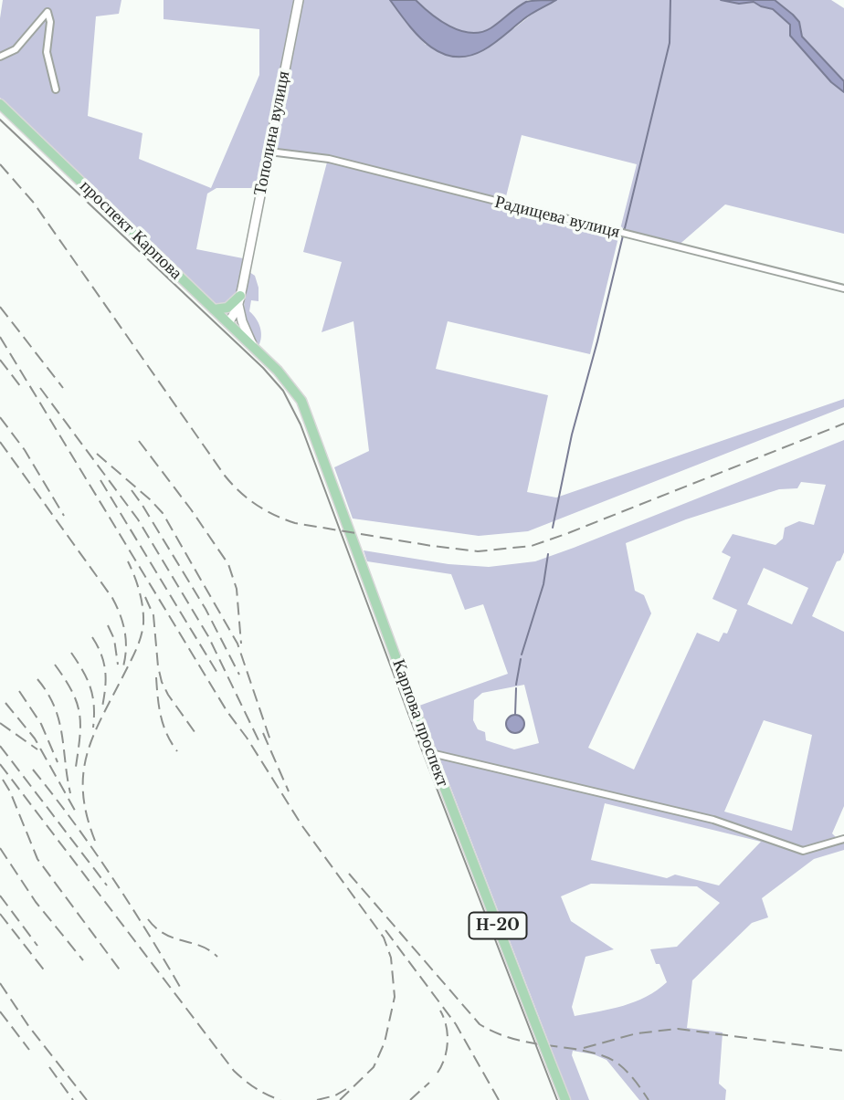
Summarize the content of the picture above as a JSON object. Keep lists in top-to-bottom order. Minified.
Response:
{"streets":{"main road":["Тополина вулиця","проспект Карпова","Карпова проспект","Н-20"],"street":["Радищева вулиця"]},"crossings":[["Тополина вулиця","Радищева вулиця"],["проспект Карпова","Карпова проспект"]]}
